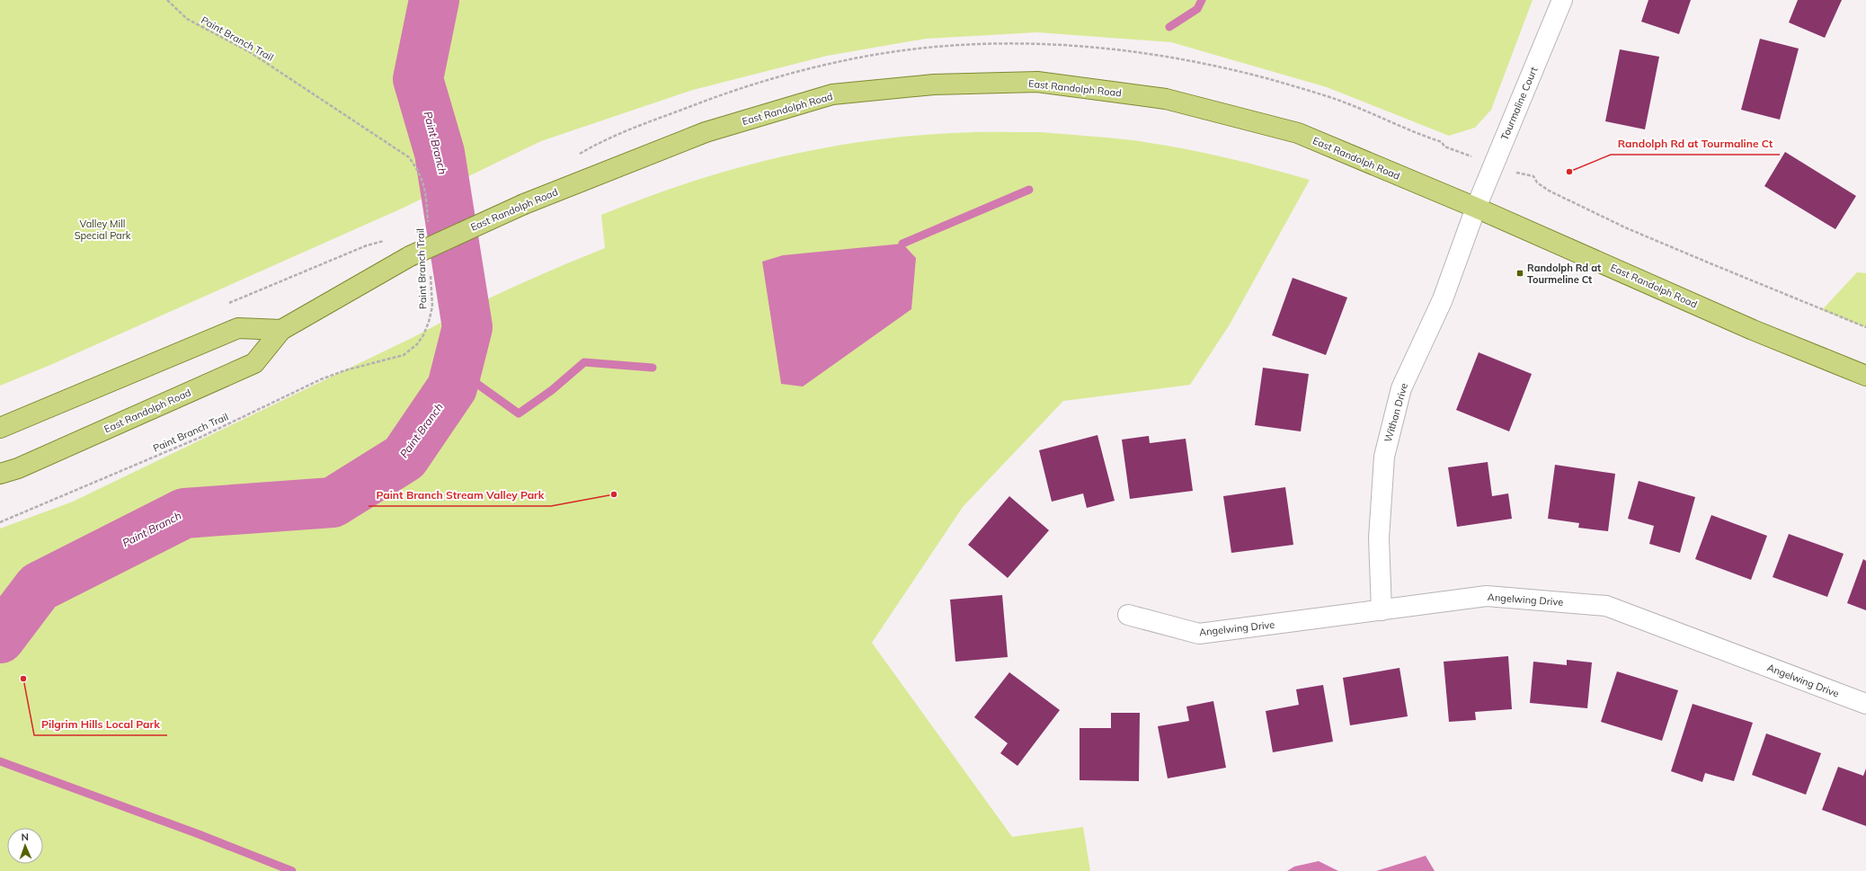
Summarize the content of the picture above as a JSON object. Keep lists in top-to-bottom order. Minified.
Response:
{"streets":{"main road":["East Randolph Road"],"street":["Tourmaline Court","Withan Drive","Angelwing Drive"],"path":["Paint Branch Trail"]},"crossings":[["East Randolph Road","Tourmaline Court"],["East Randolph Road","Withan Drive"],["Tourmaline Court","Withan Drive"],["Withan Drive","Angelwing Drive"]],"water":["Paint Branch"],"parks":["Valley Mill Special Park"],"places":{"other":["Randolph Rd at Tourmaline Ct","Paint Branch Stream Valley Park","Pilgrim Hills Local Park"],"transit":["Randolph Rd at Tourmeline Ct"]},"north":"top"}
